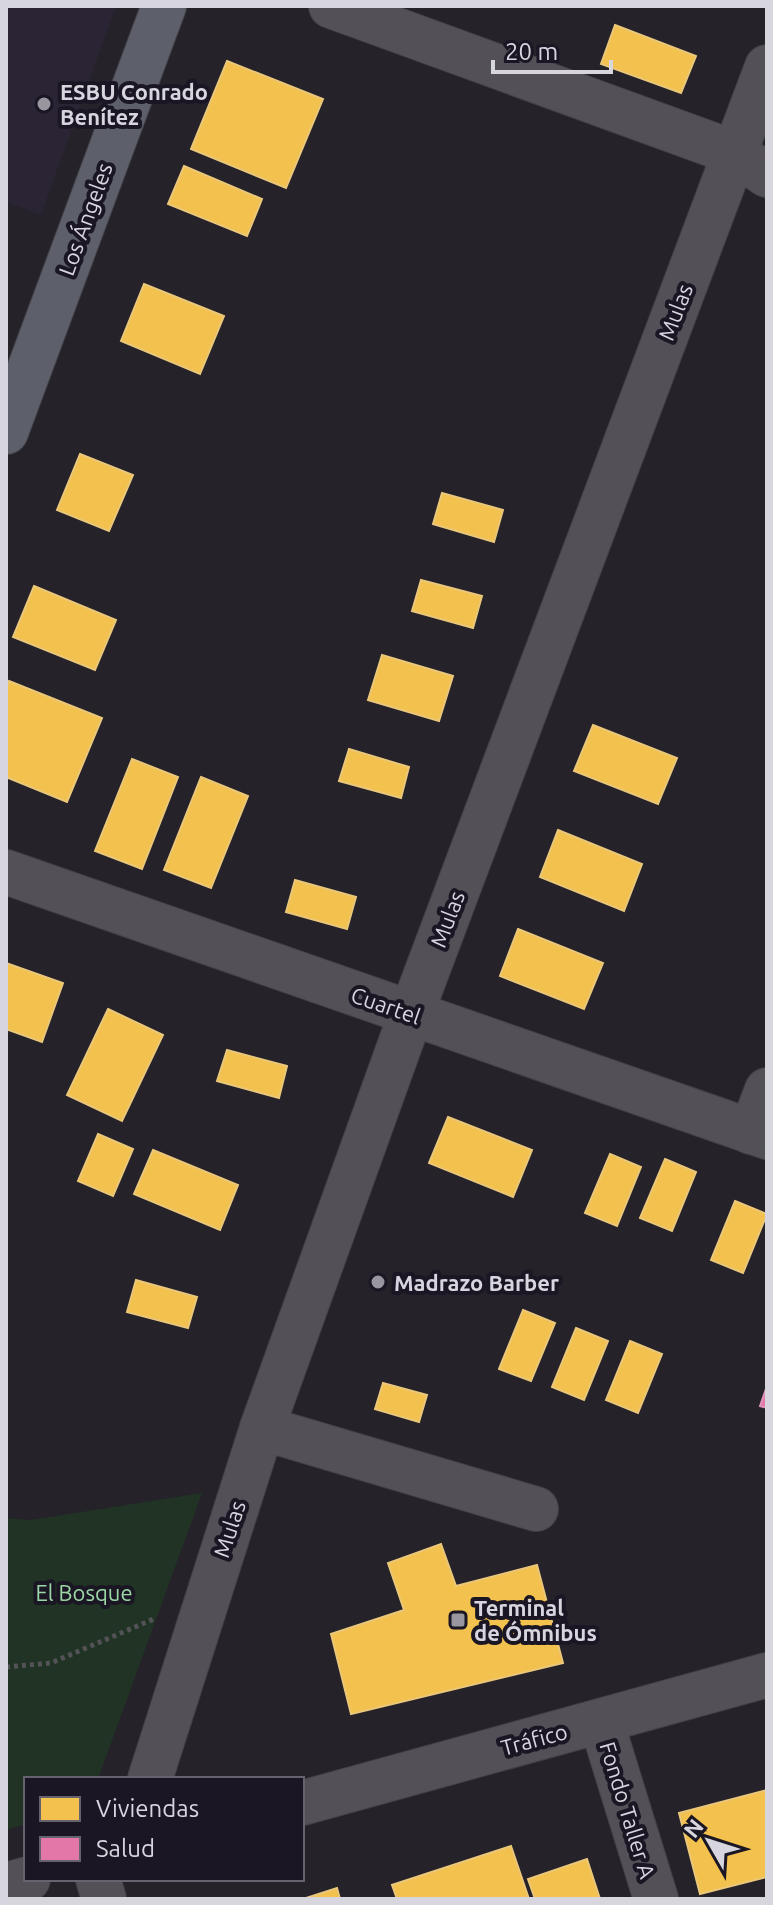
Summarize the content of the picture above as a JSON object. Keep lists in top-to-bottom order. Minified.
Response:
{"streets":{"main road":["Los Ángeles"],"street":["Mulas","Cuartel","Tráfico","Fondo Taller A"]},"crossings":[["Mulas","Cuartel"],["Tráfico","Fondo Taller A"]],"parks":["El Bosque"],"places":{"other":["ESBU Conrado Benítez","Madrazo Barber"],"transit":["Terminal de Ómnibus"]},"legend":["Viviendas","Salud"],"scale_bar":"20 m","north":"top left"}
